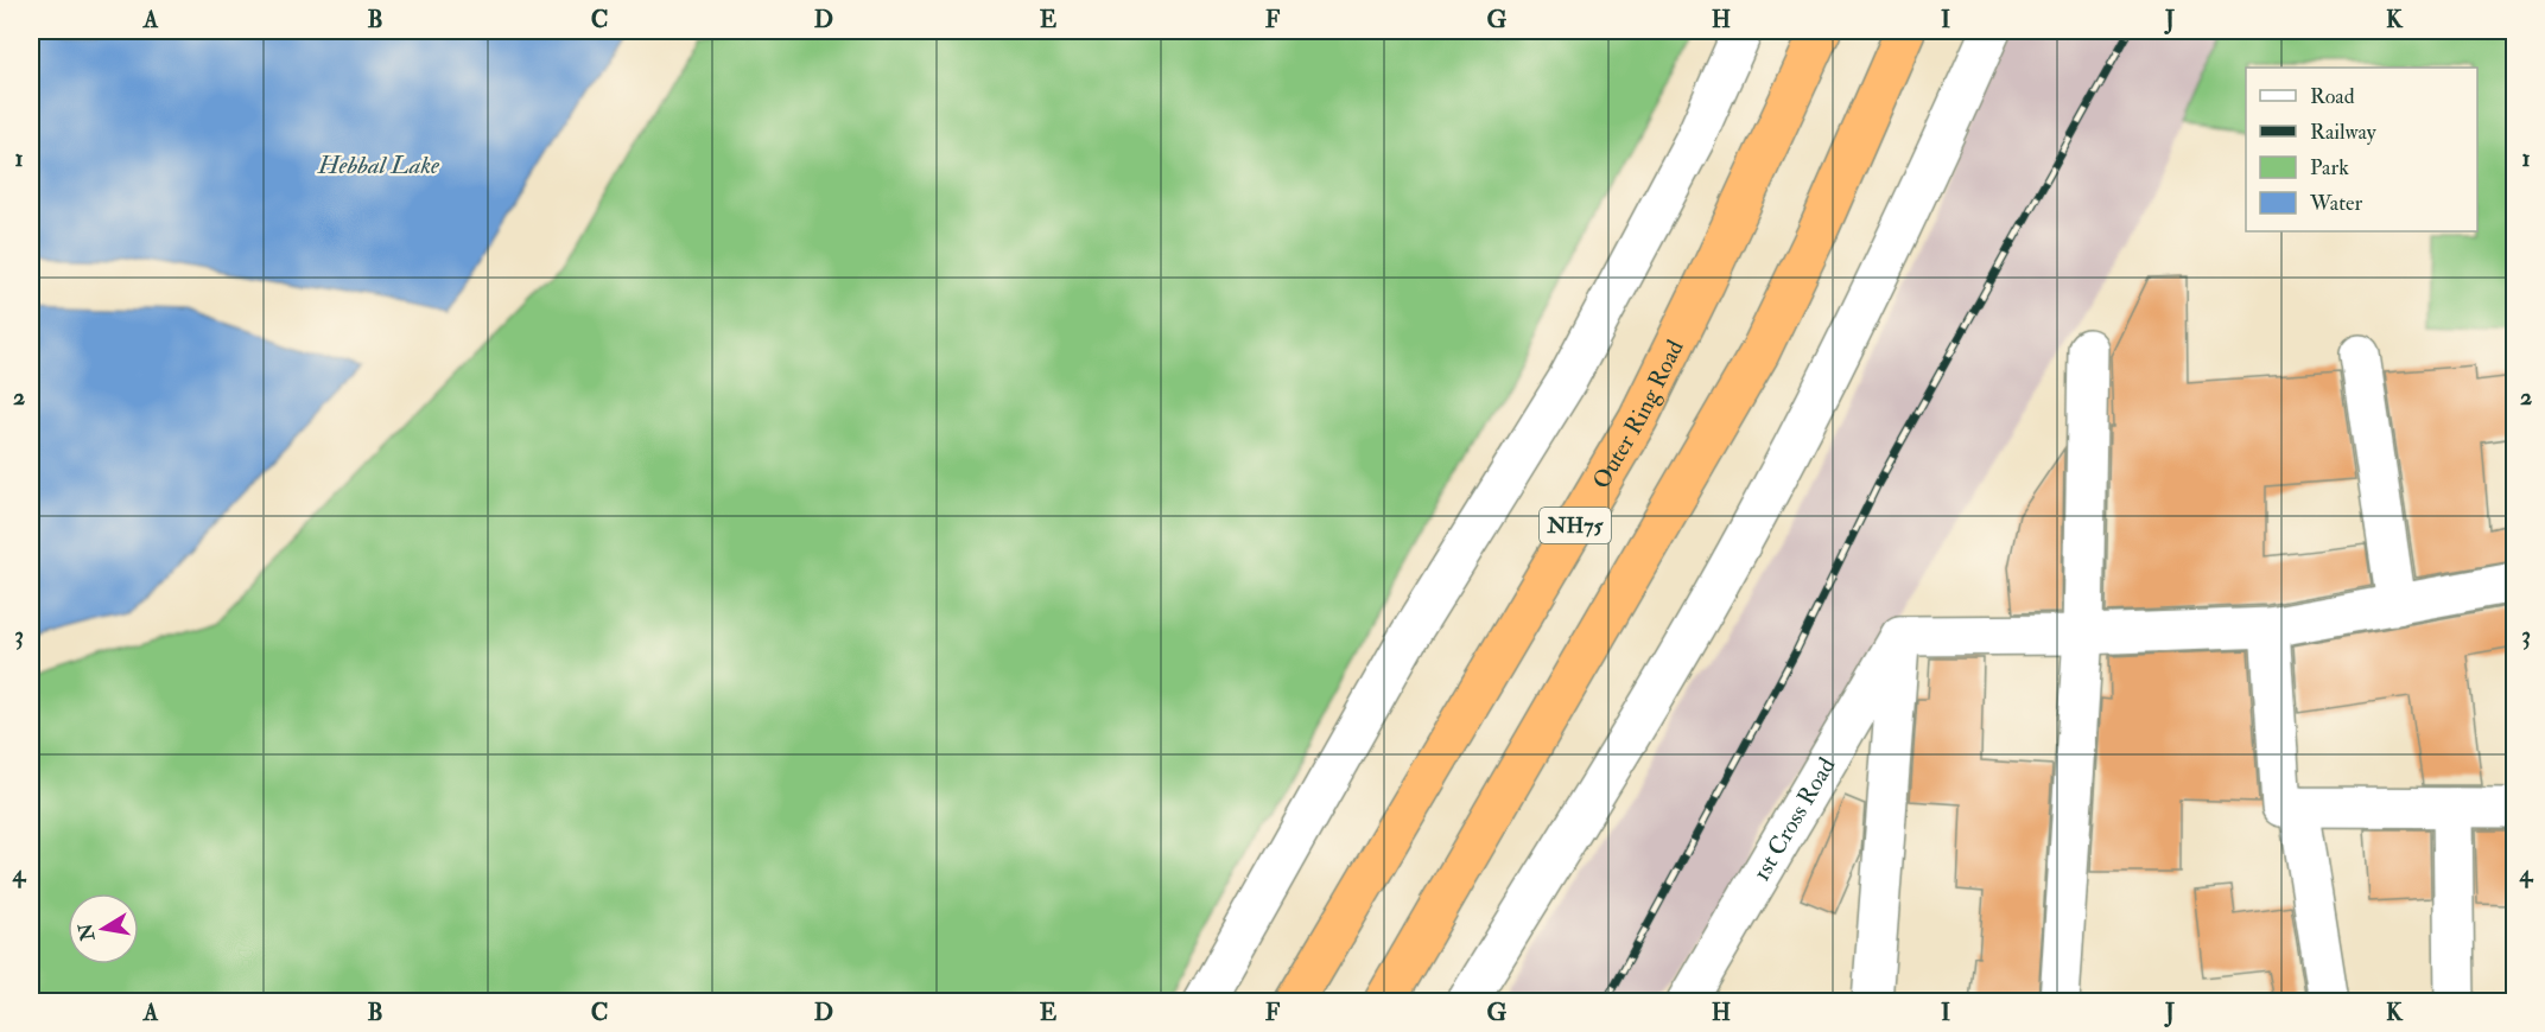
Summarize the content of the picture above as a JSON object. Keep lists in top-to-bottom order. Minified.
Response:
{"streets":{"highway":["Outer Ring Road","NH75"],"street":["1st Cross Road"]},"water":["Hebbal Lake"],"legend":["Road","Railway","Park","Water"],"north":"left","grid":{"columns":["A","B","C","D","E","F","G","H","I","J","K"],"rows":["1","2","3","4"]}}
